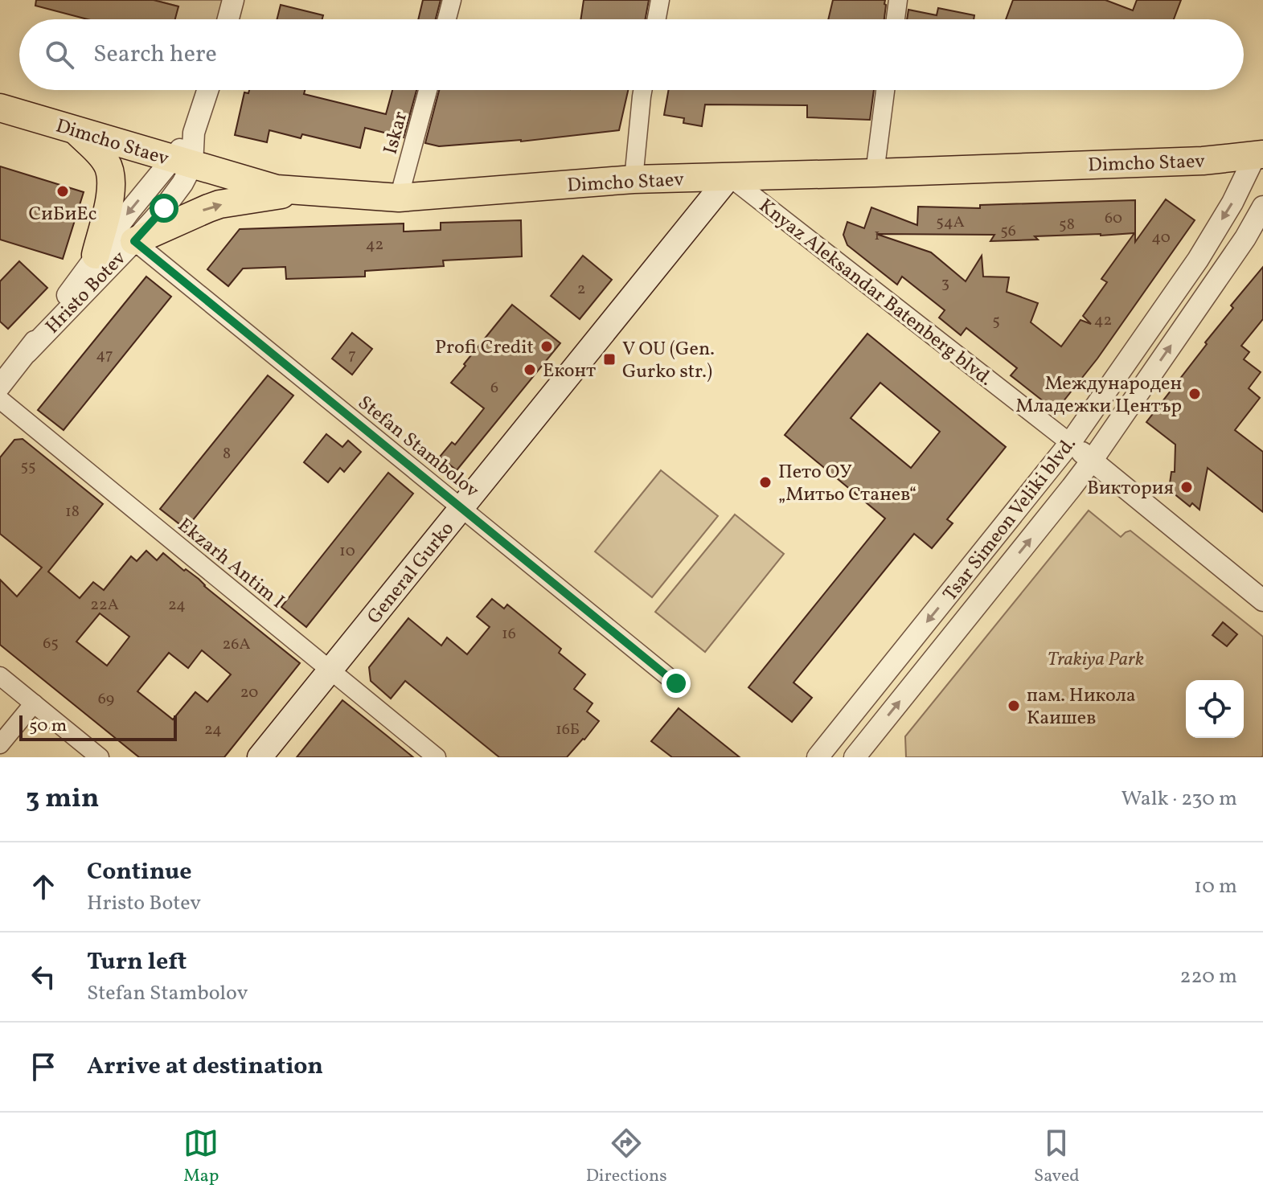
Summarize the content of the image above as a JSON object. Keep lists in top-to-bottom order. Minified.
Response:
{"streets":{"main road":["Dimcho Staev","General Gurko"],"street":["Iskar","Hristo Botev","Knyaz Aleksandar Batenberg blvd.","Stefan Stambolov","Tsar Simeon Veliki blvd.","Ekzarh Antim I"]},"crossings":[["Iskar","Dimcho Staev"],["Dimcho Staev","Hristo Botev"],["Dimcho Staev","Knyaz Aleksandar Batenberg blvd."],["Dimcho Staev","Tsar Simeon Veliki blvd."],["Dimcho Staev","General Gurko"],["Hristo Botev","Stefan Stambolov"],["Knyaz Aleksandar Batenberg blvd.","Tsar Simeon Veliki blvd."],["Knyaz Aleksandar Batenberg blvd.","General Gurko"],["Stefan Stambolov","General Gurko"],["Ekzarh Antim I","General Gurko"]],"parks":["Trakiya Park"],"places":{"other":["СиБиЕс","Profi Credit","Еконт","Международен Младежки Център","Пето ОУ „Митьо Станев“","Виктория","пам. Никола Каишев"],"transit":["V OU (Gen. Gurko str.)"]},"house_numbers":["60","54A","58","56","1","40","42","3","2","42","5","47","7","6","8","55","18","10","22A","24","16","65","26A","20","69","24","16Б"],"scale_bar":"50 m","page":{"search":"Search here","scale":"50 m","heading":["3 min","Walk · 230 m"],"list":[["Continue","Hristo Botev","10 m"],["Turn left","Stefan Stambolov","220 m"],"Arrive at destination"],"nav":["Map","Directions","Saved"]}}
